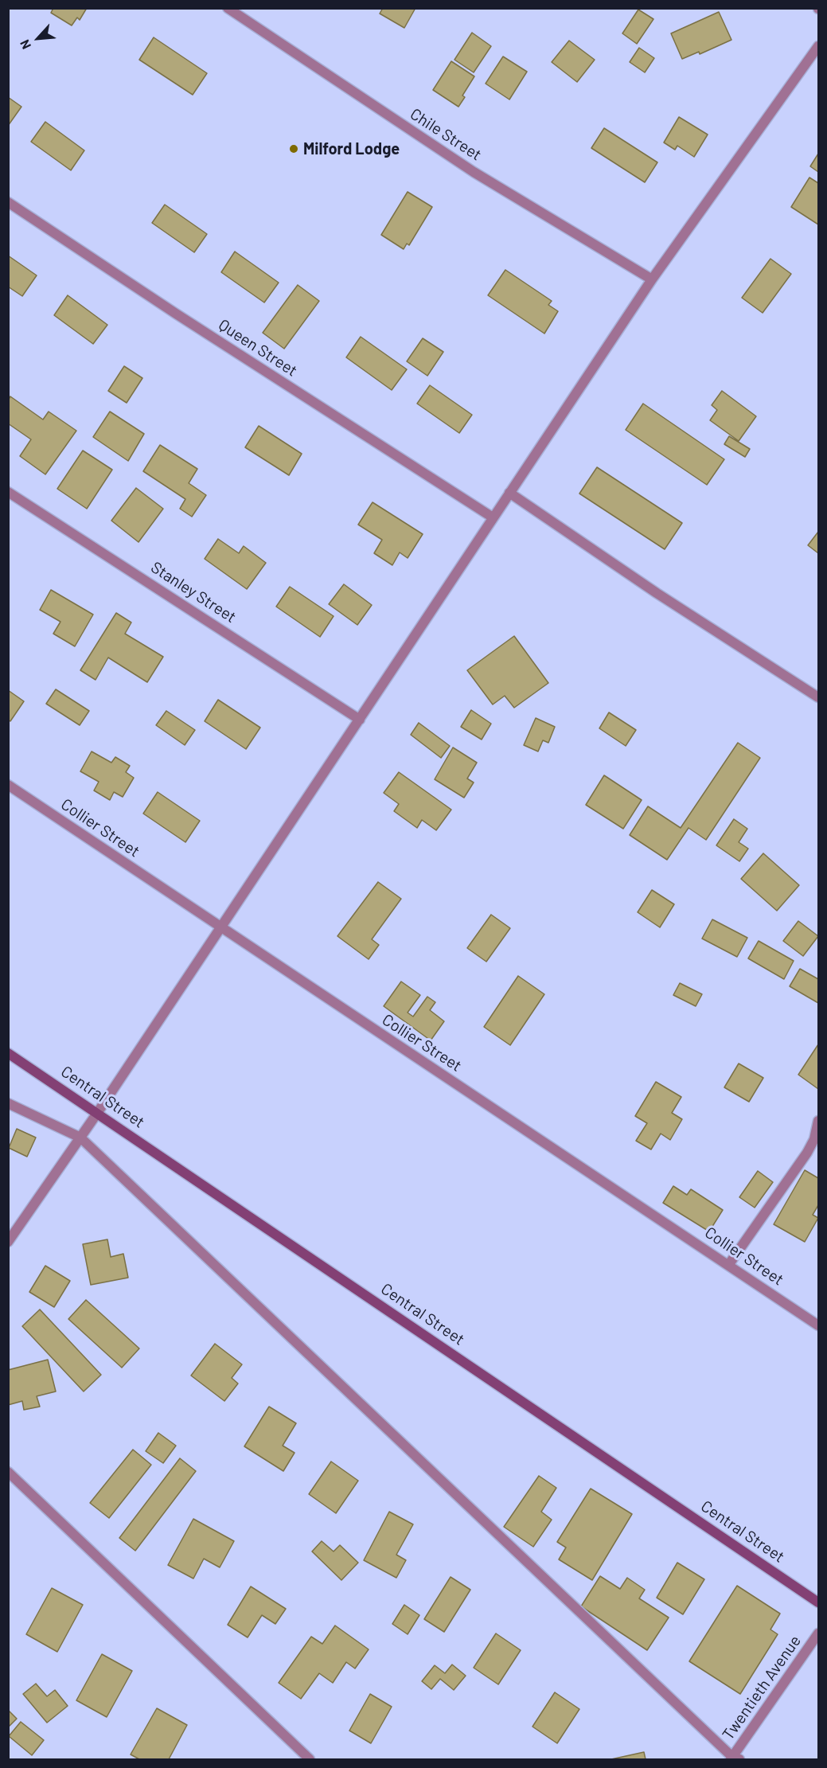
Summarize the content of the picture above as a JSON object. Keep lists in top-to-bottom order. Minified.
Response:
{"streets":{"main road":["Central Street"],"street":["Chile Street","Queen Street","Stanley Street","Collier Street","Twentieth Avenue"]},"places":["Milford Lodge"],"north":"bottom left"}
